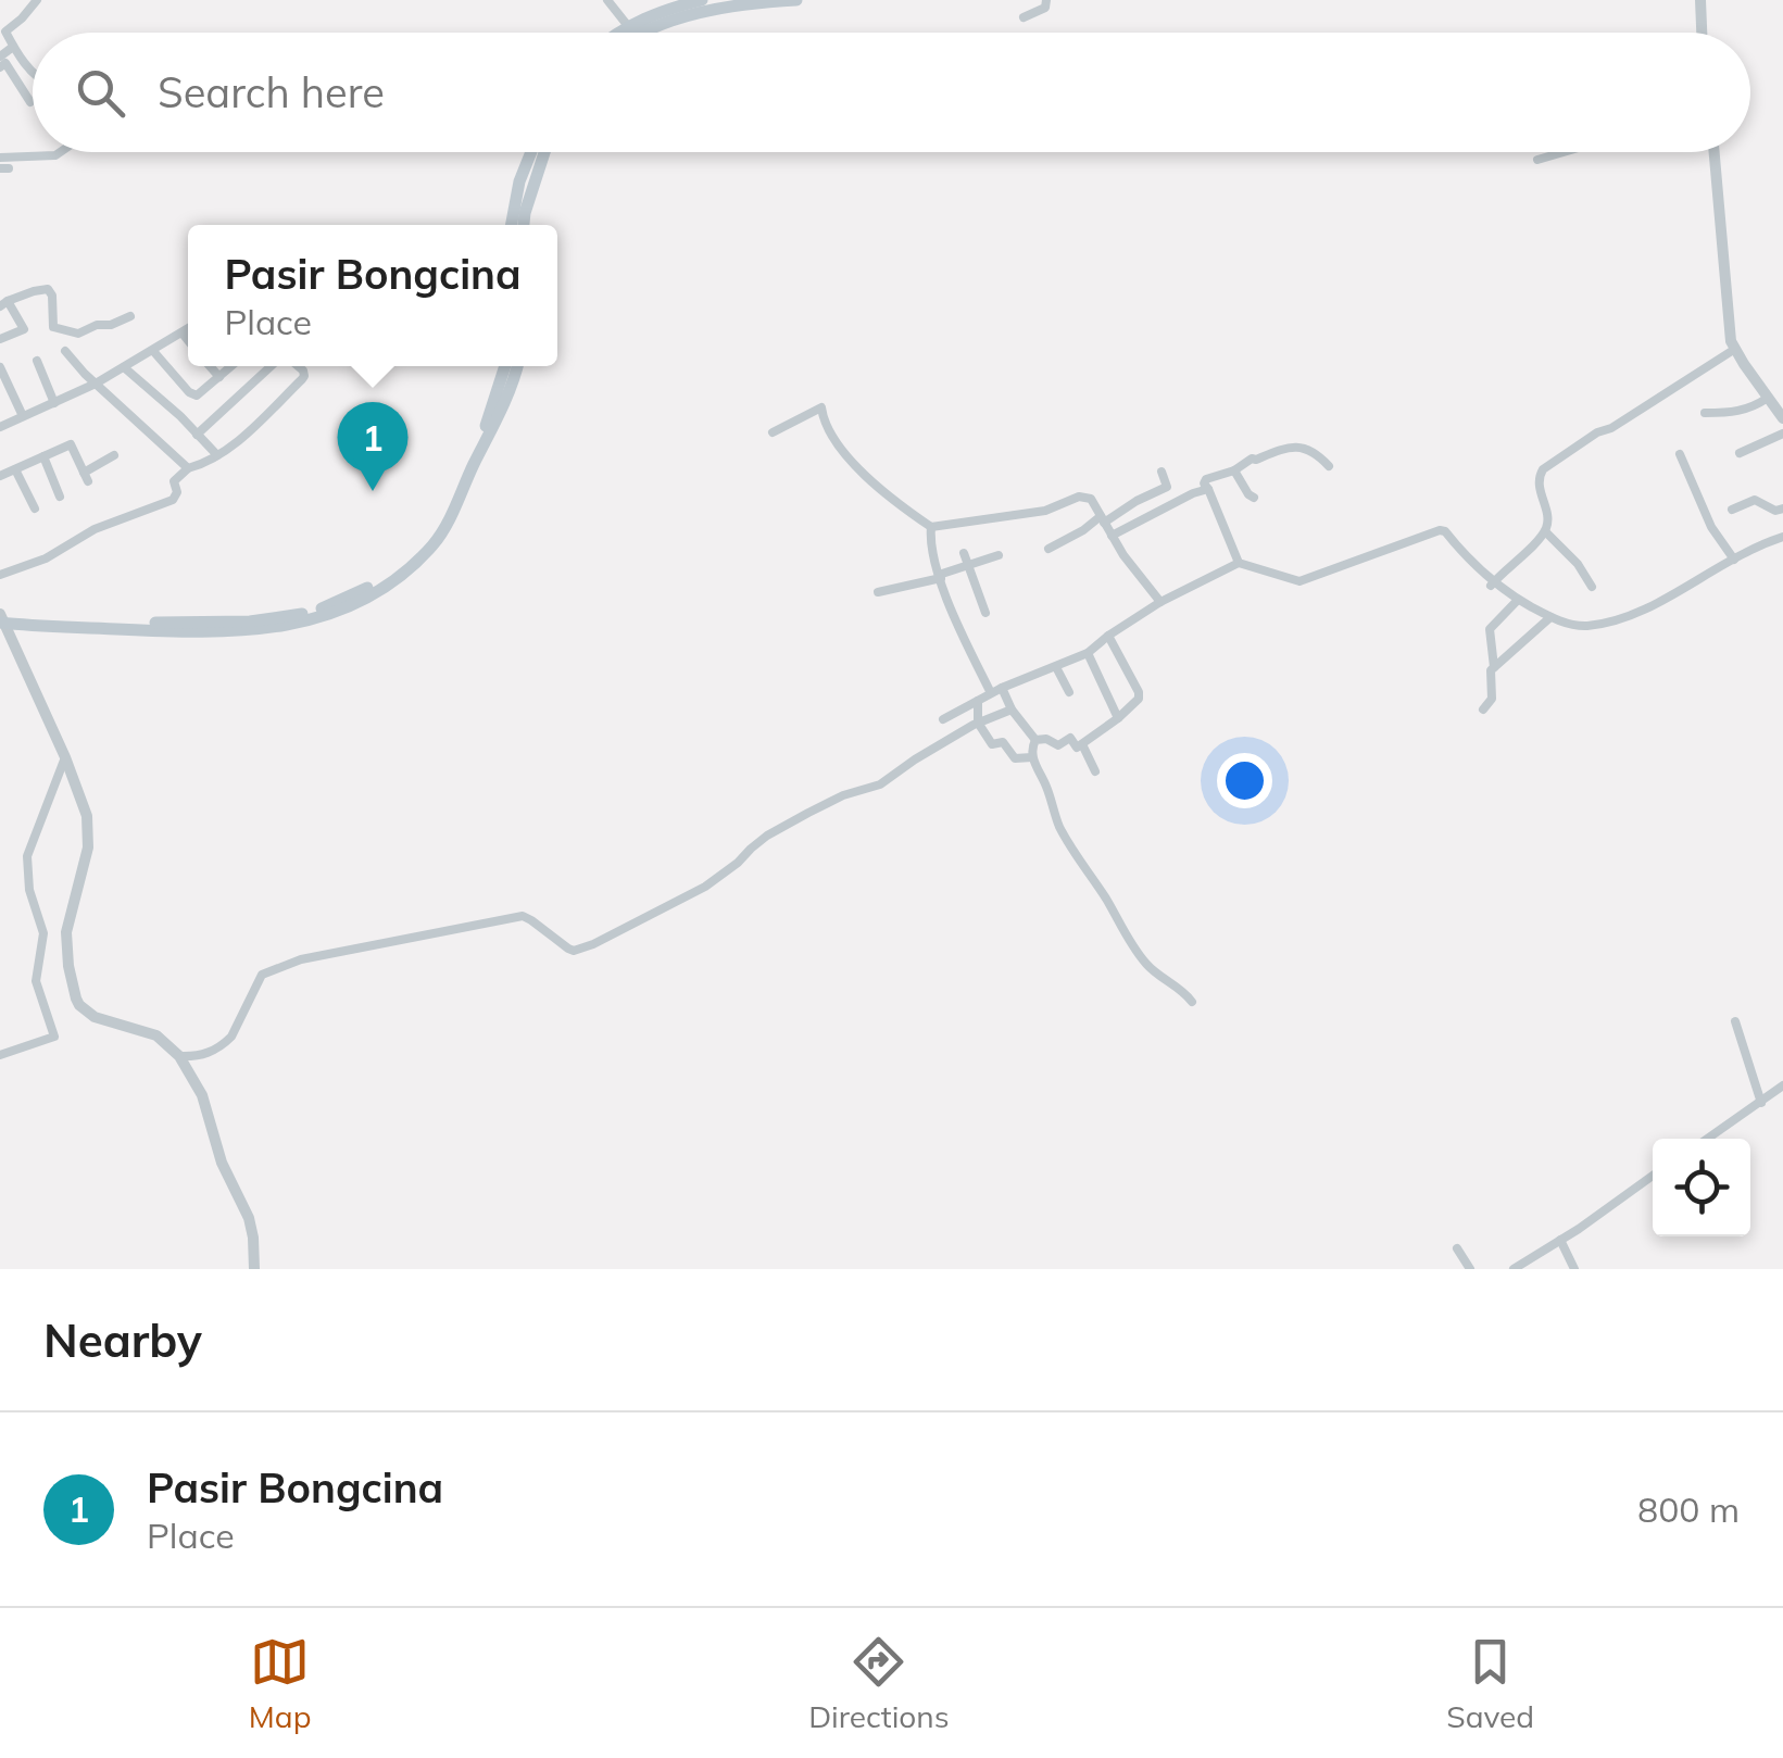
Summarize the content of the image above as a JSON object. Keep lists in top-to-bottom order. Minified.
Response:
{"page":{"search":"Search here","popup":["Pasir Bongcina","Place"],"pins":"1","heading":"Nearby","list":[{"mark":"1","name":"Pasir Bongcina","note":"Place","value":"800 m"}],"nav":["Map","Directions","Saved"]}}
